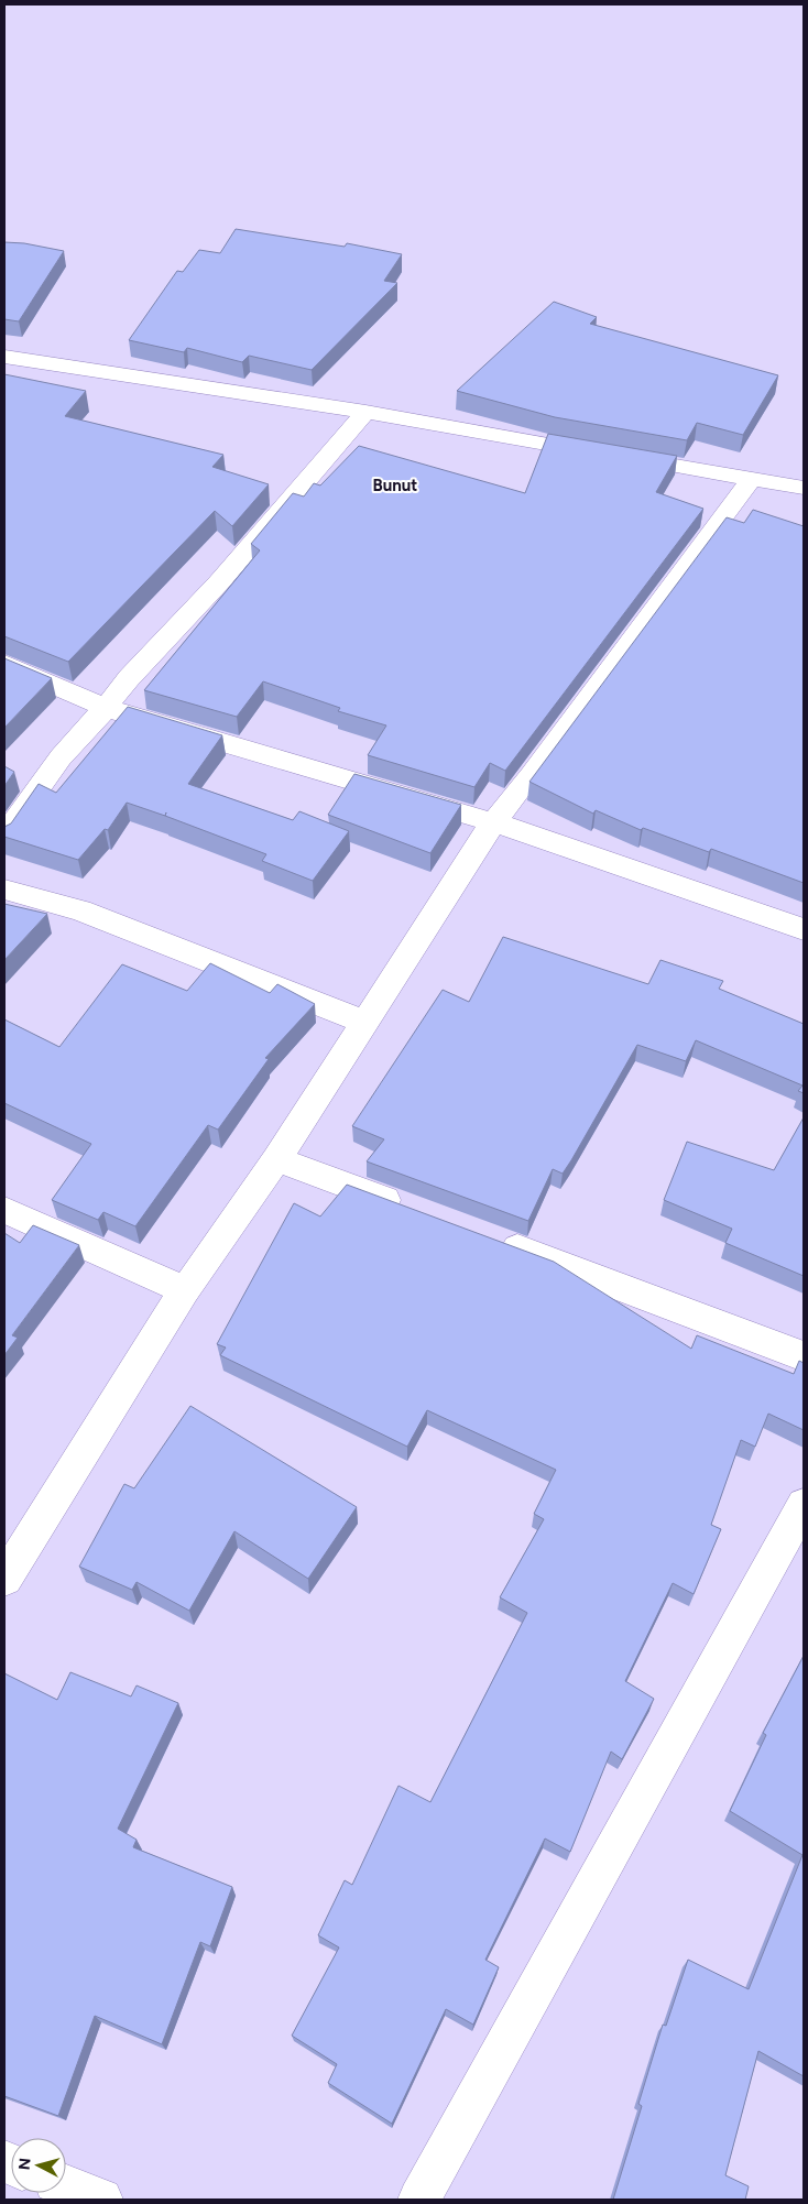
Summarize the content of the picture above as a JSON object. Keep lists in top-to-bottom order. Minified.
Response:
{"districts":["Bunut"],"north":"left"}
